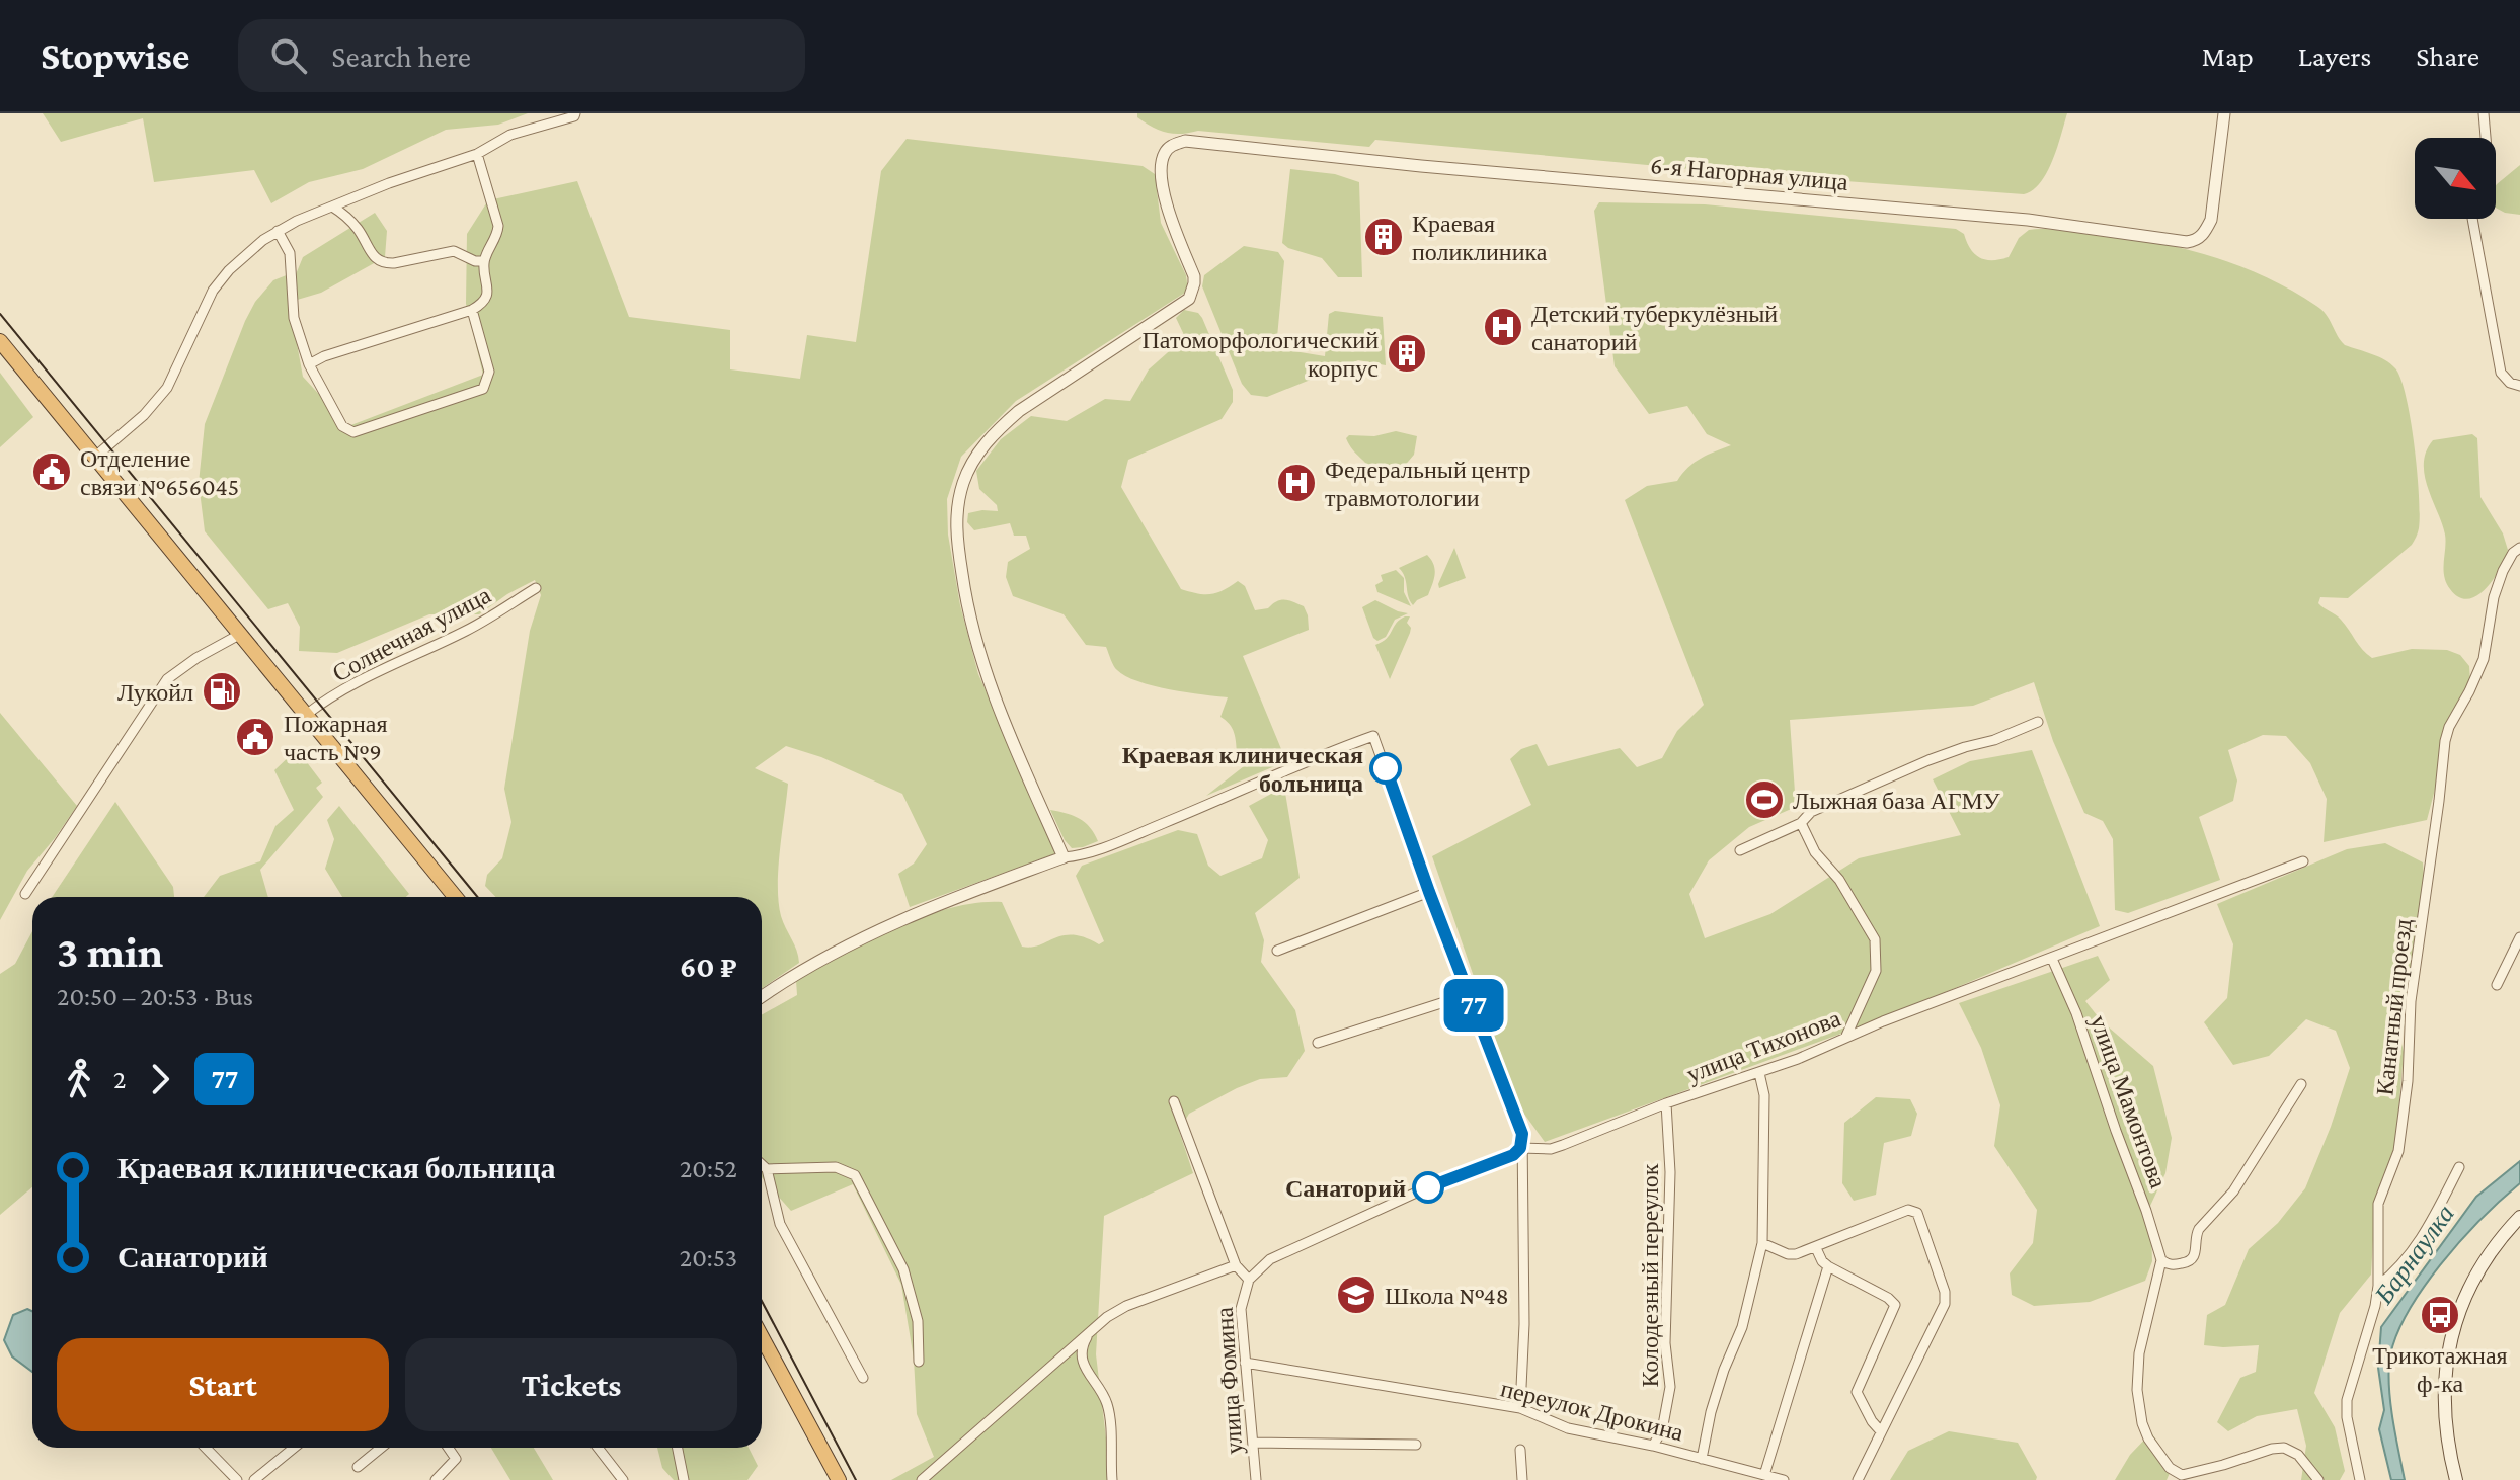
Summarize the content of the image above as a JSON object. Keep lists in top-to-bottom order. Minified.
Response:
{"streets":{"street":["6-я Нагорная улица","Солнечная улица","Канатный проезд","улица Тихонова","улица Мамонтова","Колодезный переулок","улица Фомина","переулок Дрокина"]},"crossings":[["улица Тихонова","улица Мамонтова"],["улица Тихонова","Колодезный переулок"],["улица Тихонова","улица Фомина"],["Колодезный переулок","переулок Дрокина"],["улица Фомина","переулок Дрокина"]],"water":["Барнаулка"],"places":{"building":["Краевая поликлиника","Патоморфологический корпус"],"hospital":["Детский туберкулёзный санаторий","Федеральный центр травмотологии"],"public building":["Отделение связи №656045","Пожарная часть №9"],"fuel station":["Лукойл"],"other":["Краевая клиническая больница","Санаторий"],"sports":["Лыжная база АГМУ"],"school or university":["Школа №48"],"bus stop":["Трикотажная ф-ка"]},"lines":["bus line 77"],"north":"bottom right","page":{"header":"Stopwise","search":"Search here","nav":["Map","Layers","Share"],"on_map":"77","heading":["3 min","20:50 – 20:53 · Bus","60 ₽"],"legs":["2","77"],"list":[{"name":"Краевая клиническая больница","value":"20:52"},{"name":"Санаторий","value":"20:53"}],"buttons":["Start","Tickets"]}}
